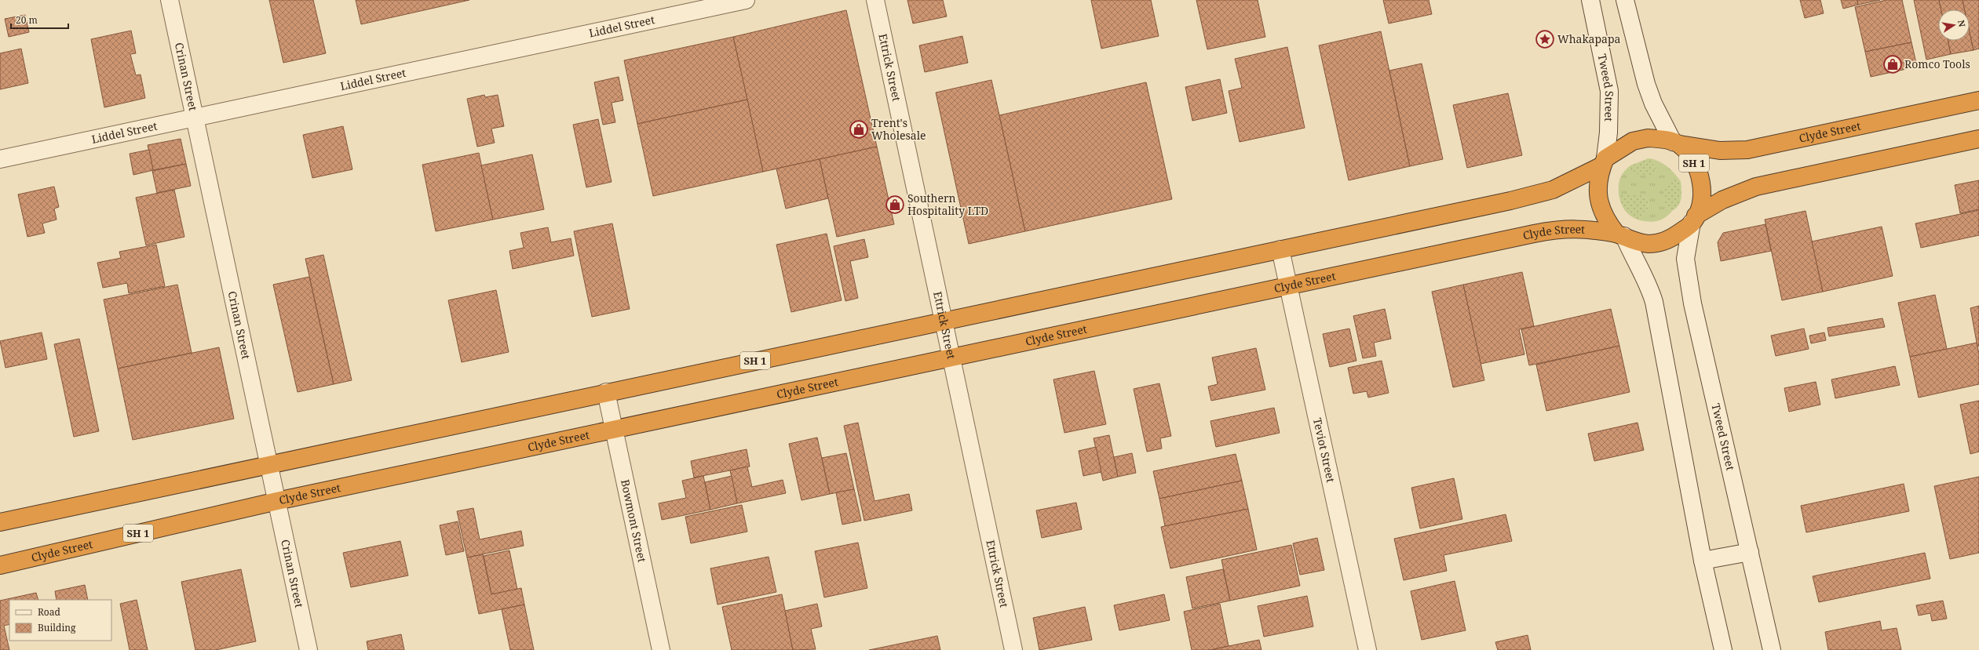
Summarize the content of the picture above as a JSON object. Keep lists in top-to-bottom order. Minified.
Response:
{"streets":{"highway":["Clyde Street","SH 1"],"street":["Liddel Street","Ettrick Street","Crinan Street","Tweed Street","Teviot Street","Bowmont Street"]},"crossings":[["Liddel Street","Crinan Street"],["Ettrick Street","Clyde Street"],["Crinan Street","Clyde Street"],["Tweed Street","Clyde Street"],["Tweed Street","SH 1"],["Clyde Street","SH 1"],["Clyde Street","Teviot Street"],["Clyde Street","Bowmont Street"]],"places":{"place":["Whakapapa"],"shop":["Romco Tools","Trent's Wholesale","Southern Hospitality LTD"]},"legend":["Road","Building"],"scale_bar":"20 m","north":"right"}
